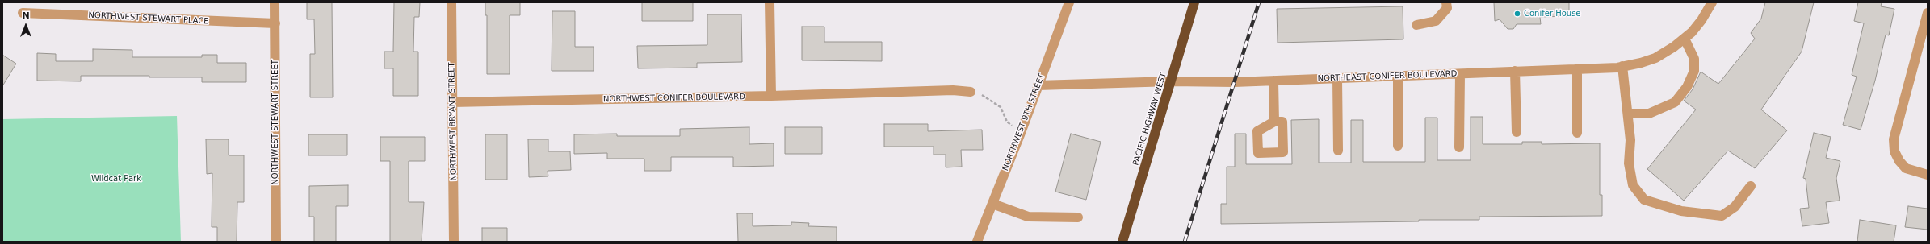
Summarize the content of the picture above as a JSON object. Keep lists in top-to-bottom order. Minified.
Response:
{"streets":{"highway":["PACIFIC HIGHWAY WEST"],"street":["NORTHWEST STEWART PLACE","NORTHEAST CONIFER BOULEVARD","NORTHWEST CONIFER BOULEVARD","NORTHWEST BRYANT STREET","NORTHWEST STEWART STREET","NORTHWEST 9TH STREET"]},"crossings":[["NORTHWEST STEWART PLACE","NORTHWEST STEWART STREET"],["NORTHEAST CONIFER BOULEVARD","PACIFIC HIGHWAY WEST"],["NORTHEAST CONIFER BOULEVARD","NORTHWEST 9TH STREET"],["NORTHWEST CONIFER BOULEVARD","NORTHWEST BRYANT STREET"]],"parks":["Wildcat Park"],"places":["Conifer House"],"north":"top"}
